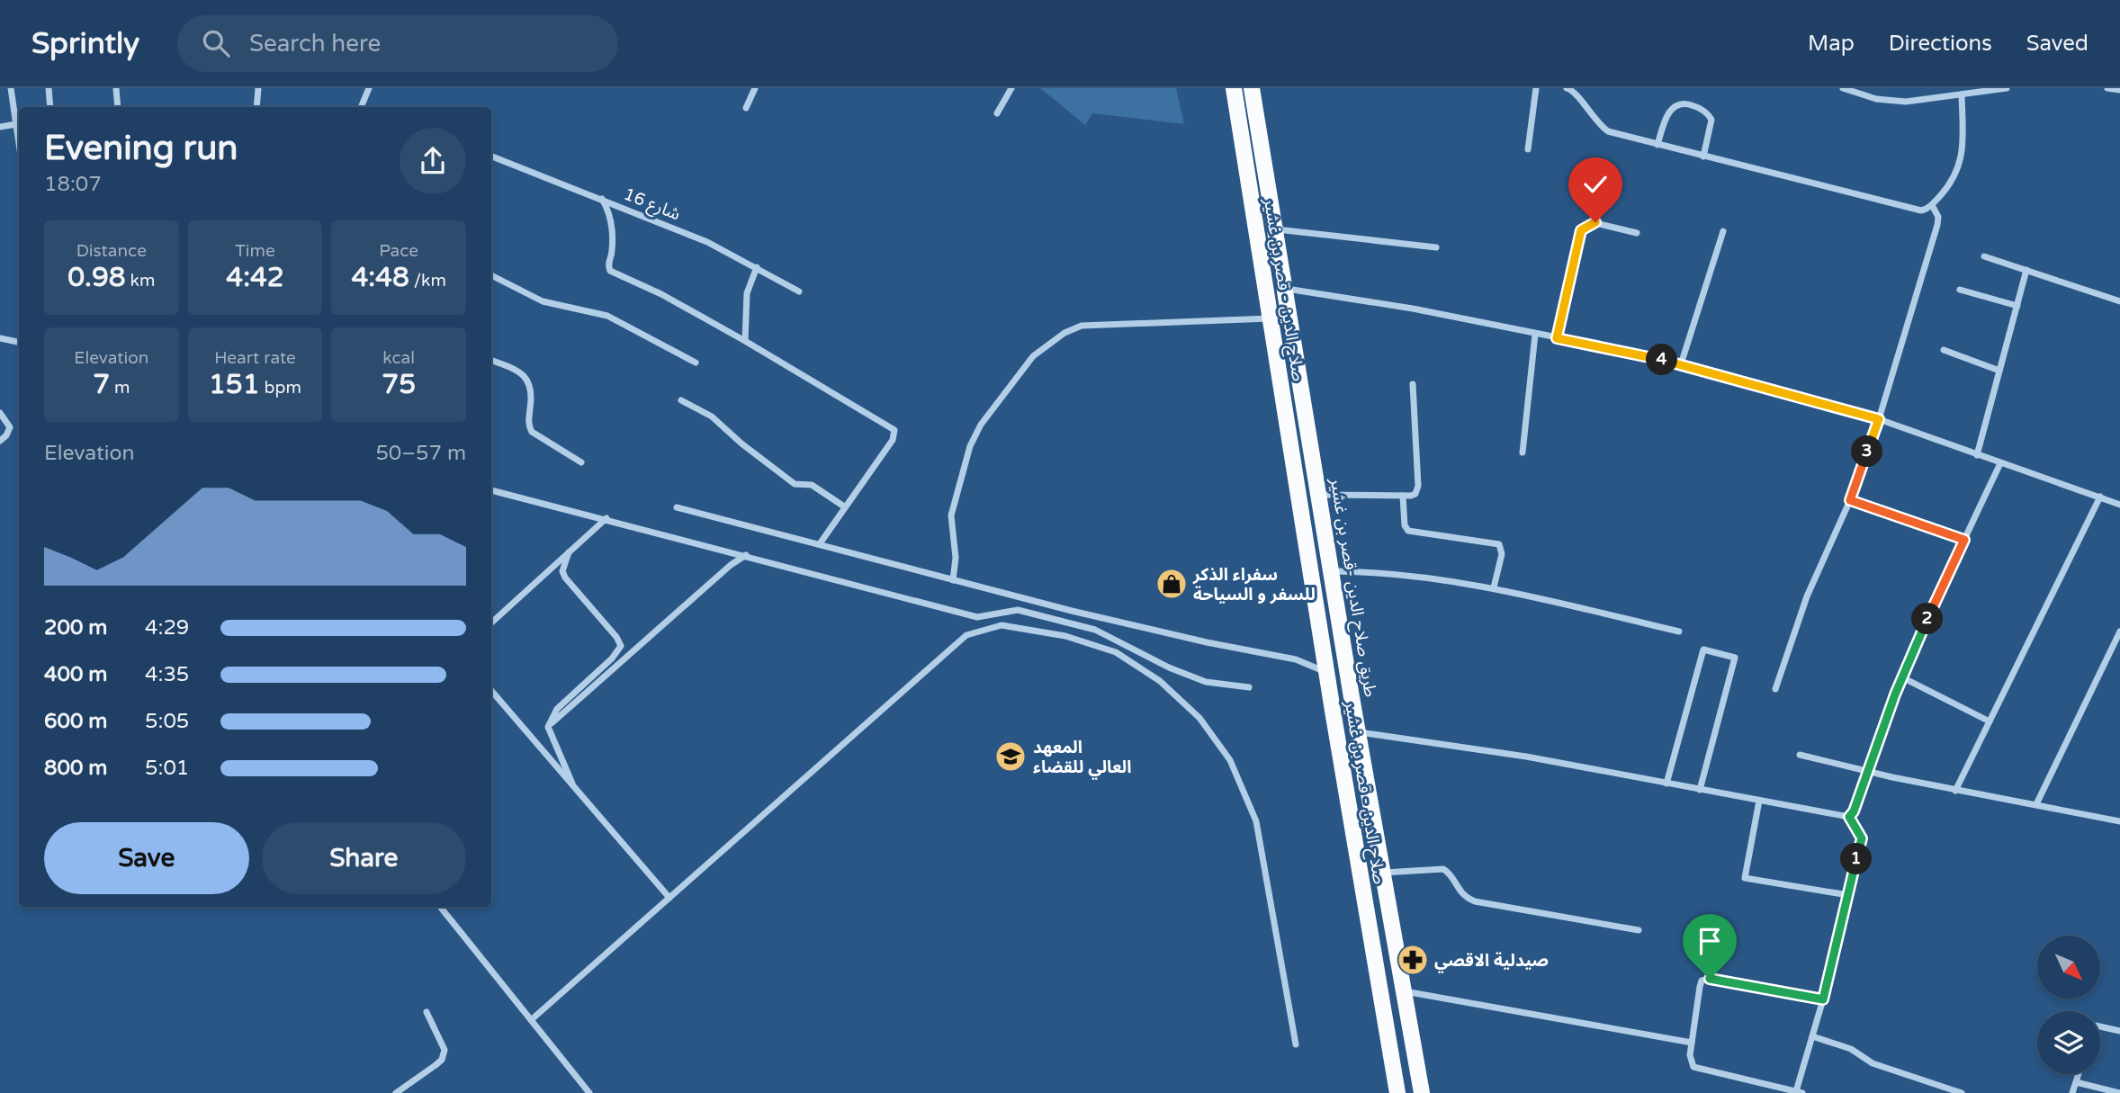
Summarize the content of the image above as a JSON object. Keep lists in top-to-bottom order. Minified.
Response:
{"streets":{"highway":["صلاح الدين - قصر بن غشير","طريق صلاح الدين -قصر بن غشير"],"street":["شارع 16"]},"places":{"shop":["سفراء الذكر للسفر و السياحة"],"school or university":["المعهد العالي للقضاء"],"pharmacy":["صيدلية الاقصي"]},"north":"bottom right","page":{"header":"Sprintly","search":"Search here","nav":["Map","Directions","Saved"],"heading":["Evening run","18:07"],"stats":[["Distance","0.98 km"],["Time","4:42"],["Pace","4:48 /km"],["Elevation","7 m"],["Heart rate","151 bpm"],["kcal","75"]],"pins":["4","3","2","1"],"chart":["Elevation","50–57 m"],"list":[{"name":"200 m","note":"4:29"},{"name":"400 m","note":"4:35"},{"name":"600 m","note":"5:05"},{"name":"800 m","note":"5:01"}],"buttons":["Save","Share"]}}
